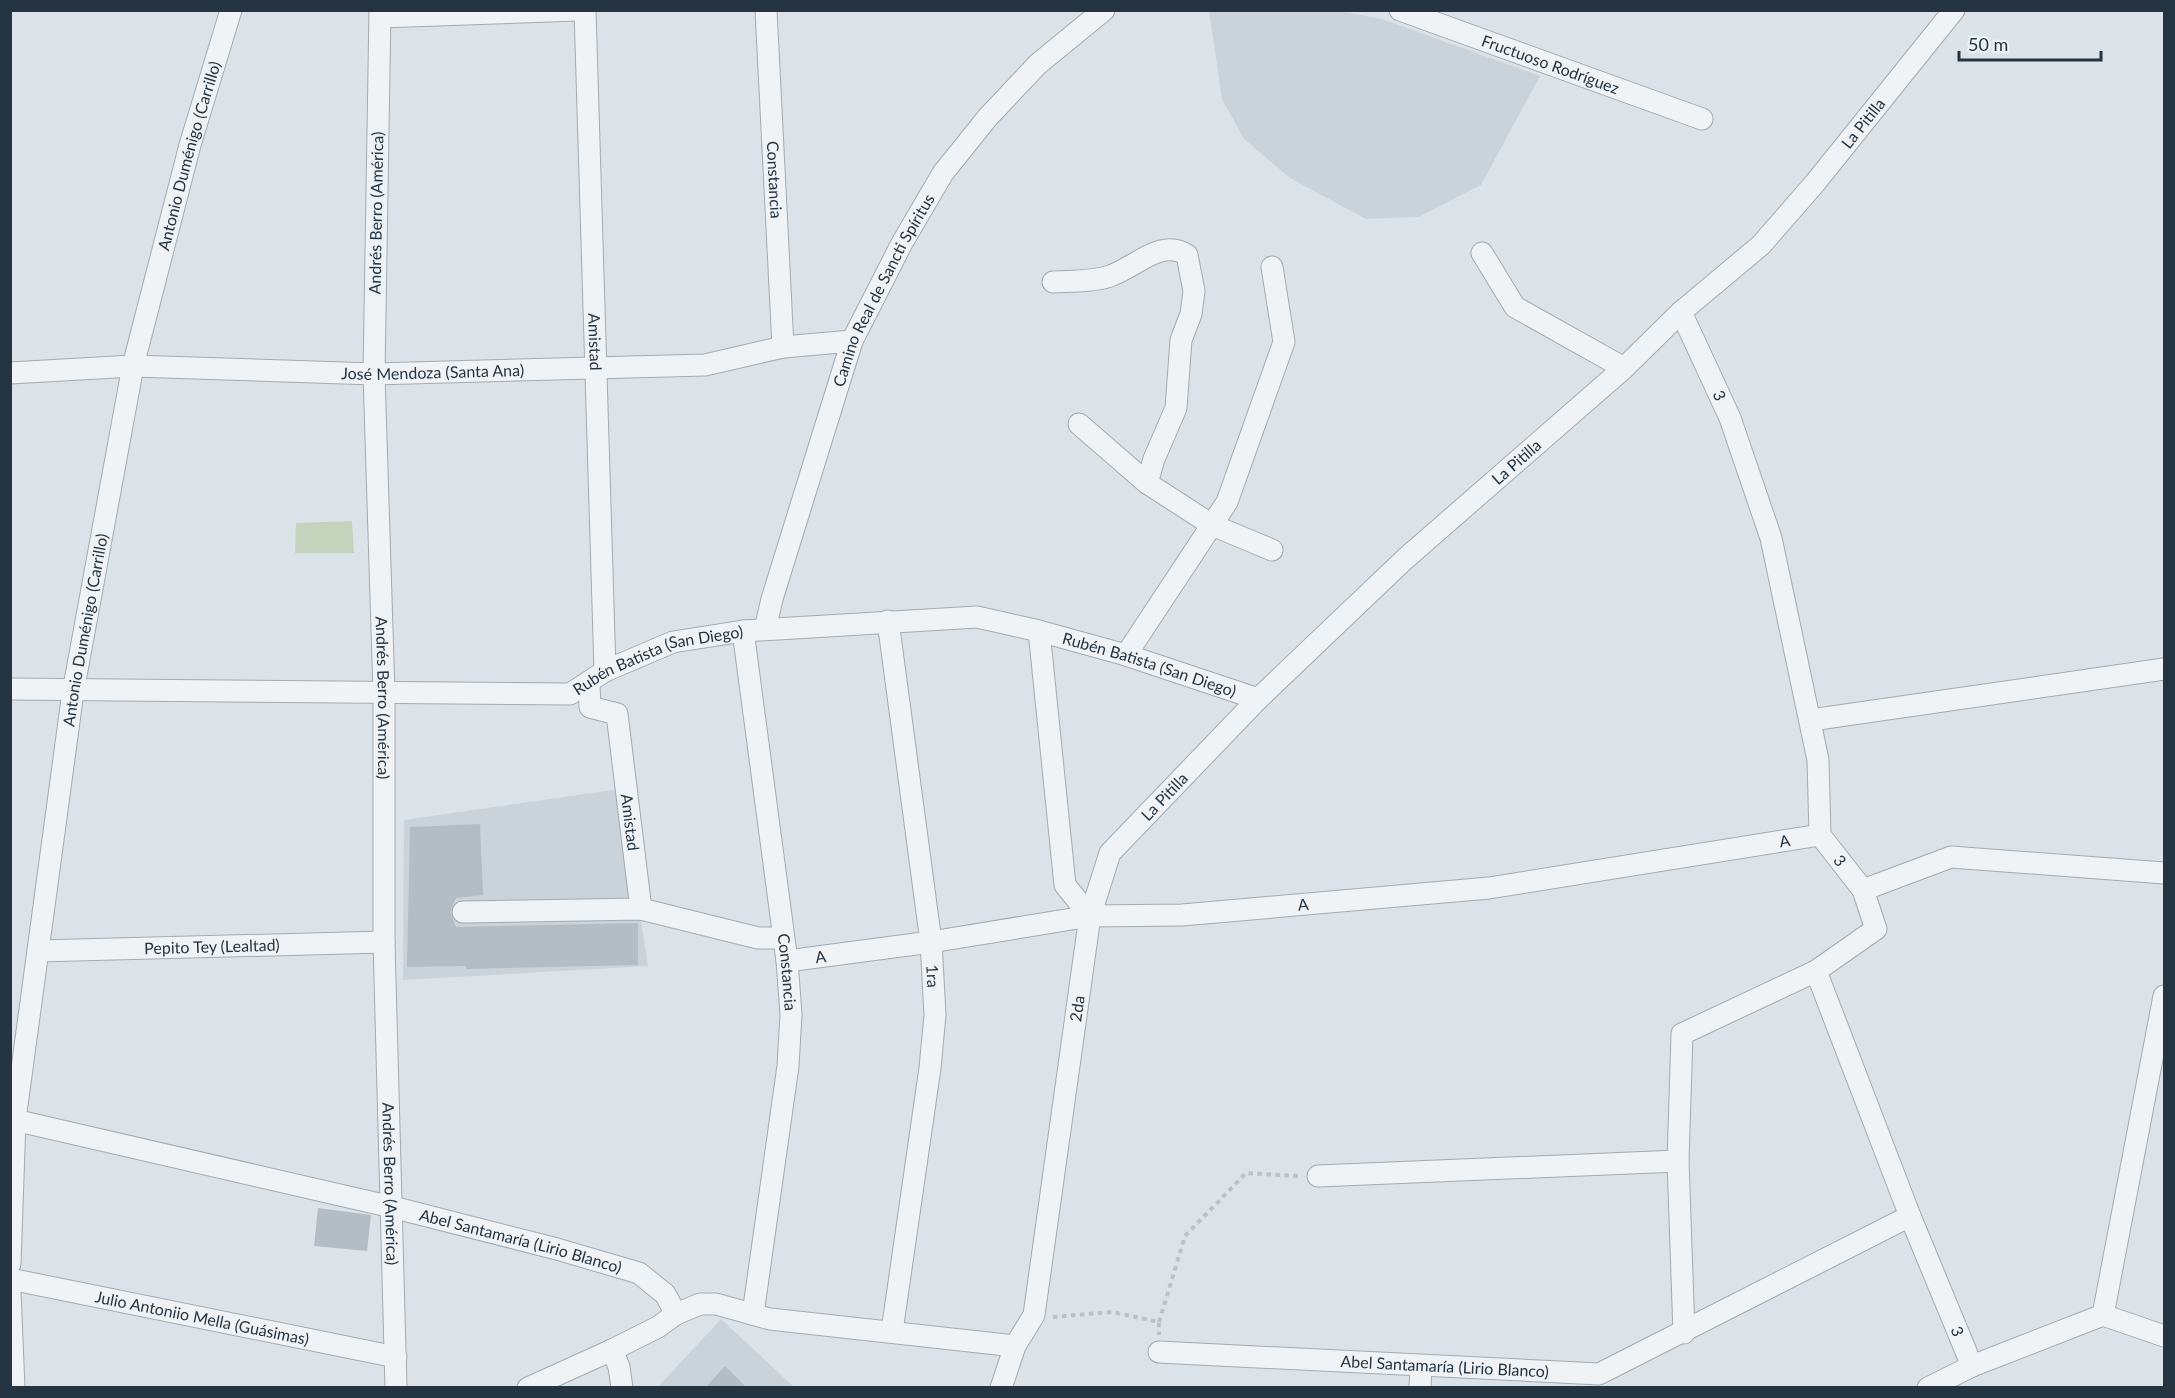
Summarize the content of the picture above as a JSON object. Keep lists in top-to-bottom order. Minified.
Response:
{"streets":{"street":["Fructuoso Rodríguez","La Pitilla","Antonio Duménigo (Carrillo)","Constancia","Andrés Berro (América)","Camino Real de Sancti Spíritus","Amistad","José Mendoza (Santa Ana)","3","Rubén Batista (San Diego)","A","Pepito Tey (Lealtad)","1ra","2da","Abel Santamaría (Lirio Blanco)","Julio Antoniio Mella (Guásimas)"]},"crossings":[["La Pitilla","3"],["La Pitilla","Rubén Batista (San Diego)"],["La Pitilla","A"],["La Pitilla","2da"],["Antonio Duménigo (Carrillo)","José Mendoza (Santa Ana)"],["Antonio Duménigo (Carrillo)","Rubén Batista (San Diego)"],["Antonio Duménigo (Carrillo)","Pepito Tey (Lealtad)"],["Antonio Duménigo (Carrillo)","Abel Santamaría (Lirio Blanco)"],["Constancia","José Mendoza (Santa Ana)"],["Constancia","Rubén Batista (San Diego)"],["Constancia","A"],["Andrés Berro (América)","José Mendoza (Santa Ana)"],["Andrés Berro (América)","Rubén Batista (San Diego)"],["Andrés Berro (América)","Pepito Tey (Lealtad)"],["Andrés Berro (América)","Abel Santamaría (Lirio Blanco)"],["Andrés Berro (América)","Julio Antoniio Mella (Guásimas)"],["Camino Real de Sancti Spíritus","José Mendoza (Santa Ana)"],["Camino Real de Sancti Spíritus","Rubén Batista (San Diego)"],["Amistad","José Mendoza (Santa Ana)"],["Amistad","Rubén Batista (San Diego)"],["3","A"],["3","Abel Santamaría (Lirio Blanco)"],["Rubén Batista (San Diego)","1ra"],["A","1ra"],["A","2da"]],"scale_bar":"50 m"}
